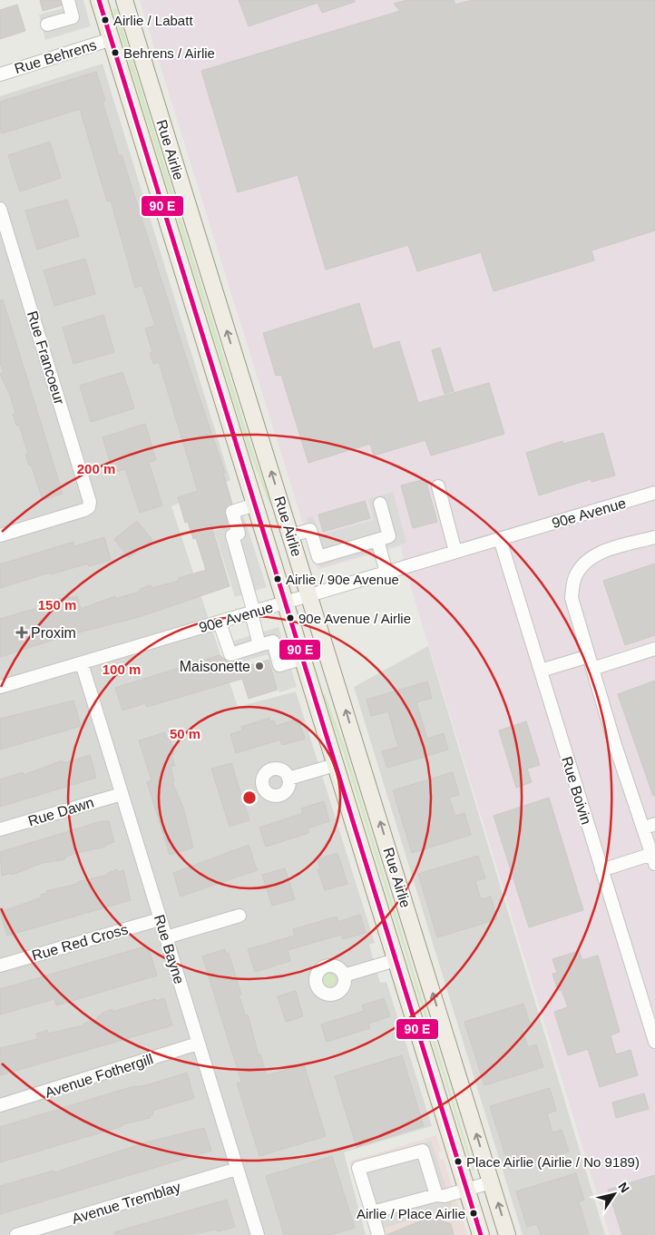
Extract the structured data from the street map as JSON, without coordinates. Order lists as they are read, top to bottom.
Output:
{
  "streets": {
    "main road": ["Rue Airlie"],
    "street": [
      "Rue Behrens",
      "Rue Francoeur",
      "90e Avenue",
      "Rue Boivin",
      "Rue Dawn",
      "Rue Red Cross",
      "Rue Bayne",
      "Avenue Fothergill",
      "Avenue Tremblay"
    ]
  },
  "crossings": [
    ["Rue Behrens", "Rue Airlie"],
    ["Rue Airlie", "90e Avenue"],
    ["90e Avenue", "Rue Boivin"],
    ["90e Avenue", "Rue Bayne"],
    ["Rue Dawn", "Rue Bayne"],
    ["Rue Red Cross", "Rue Bayne"],
    ["Rue Bayne", "Avenue Fothergill"],
    ["Rue Bayne", "Avenue Tremblay"]
  ],
  "places": {
    "other": [
      "Airlie / Labatt",
      "Behrens / Airlie",
      "Airlie / 90e Avenue",
      "90e Avenue / Airlie",
      "Maisonette",
      "Place Airlie (Airlie / No 9189)",
      "Airlie / Place Airlie"
    ],
    "health": ["Proxim"]
  },
  "north": "top right",
  "rings": [
    "200 m",
    "150 m",
    "100 m",
    "50 m"
  ]
}
